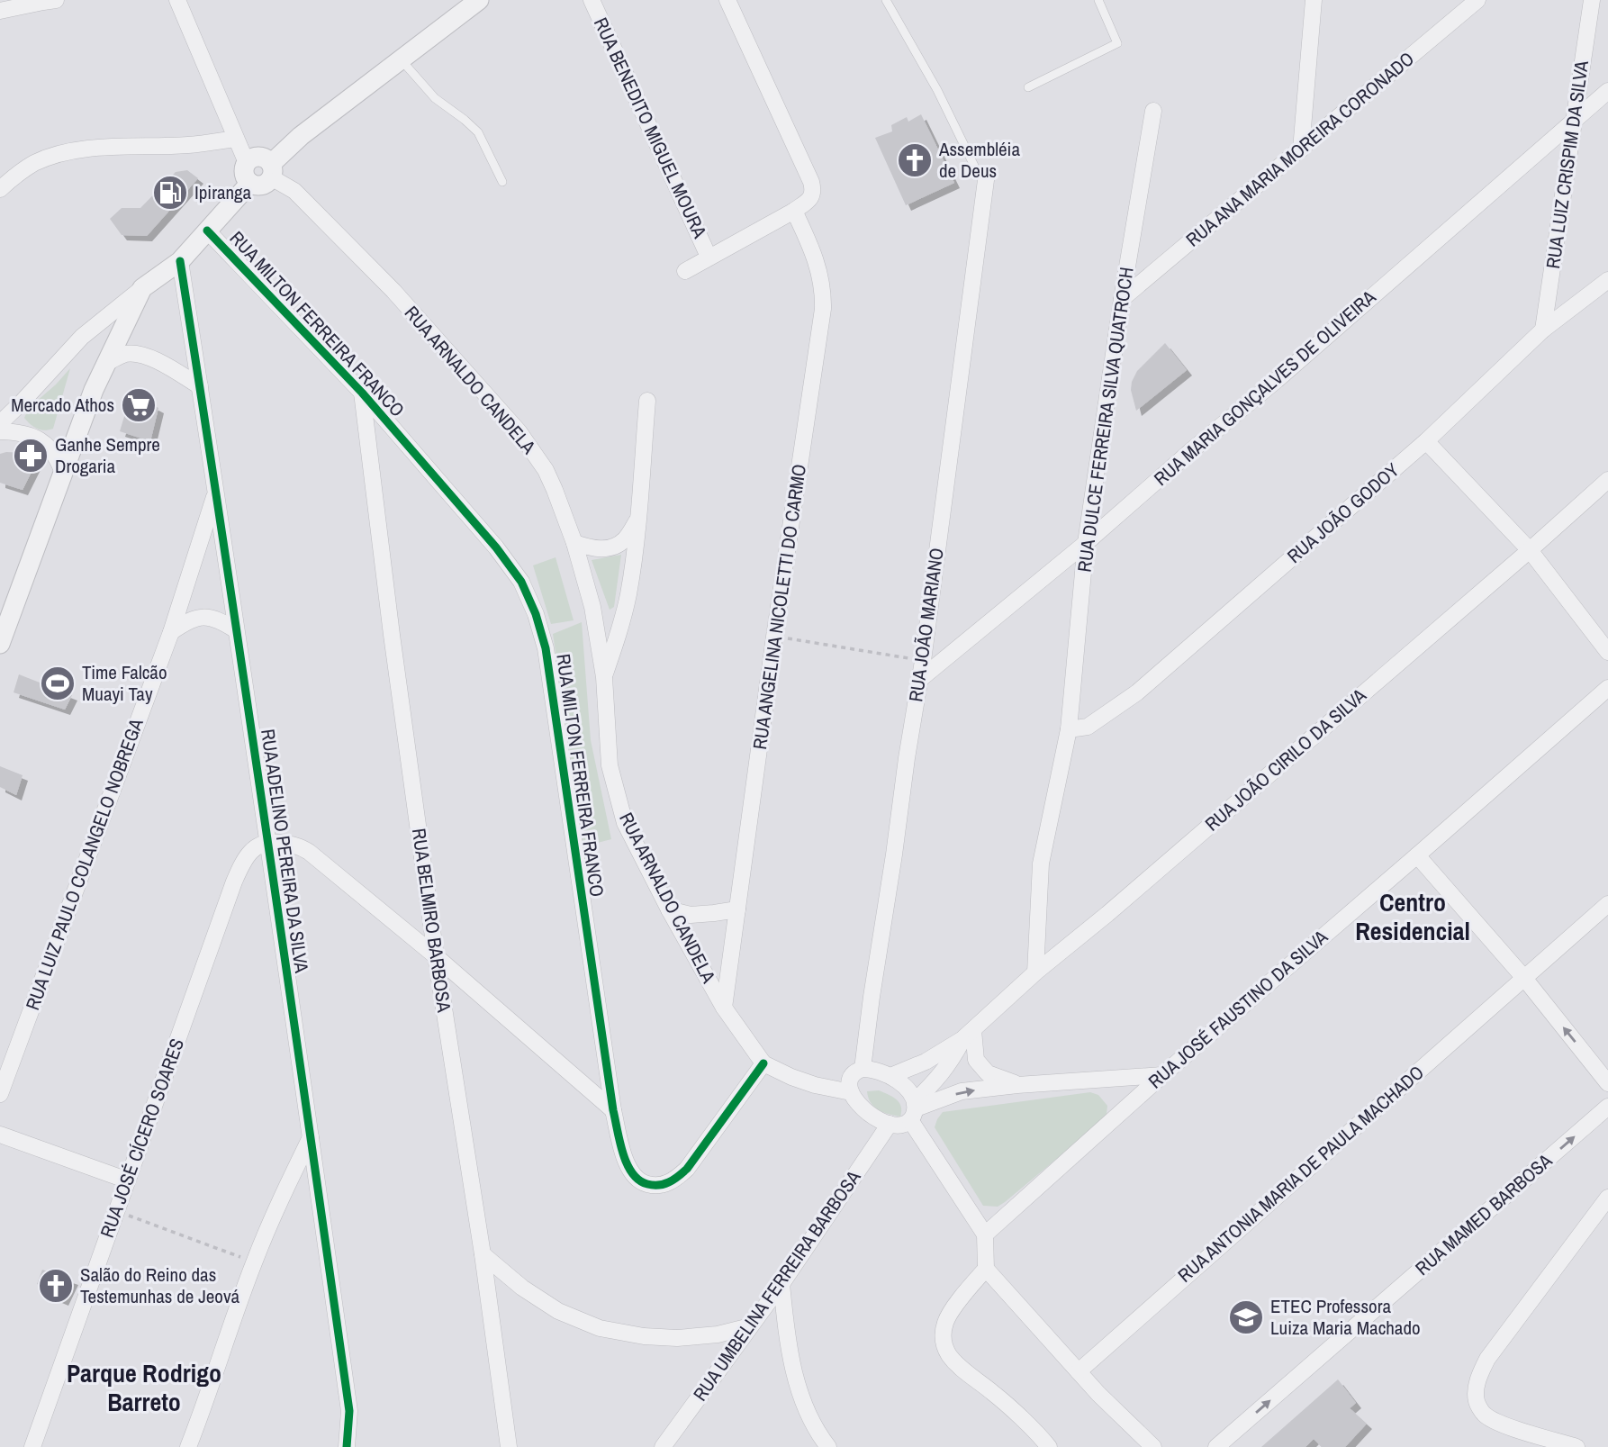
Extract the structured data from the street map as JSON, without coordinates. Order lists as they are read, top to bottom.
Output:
{
  "streets": {
    "street": [
      "RUA BENEDITO MIGUEL MOURA",
      "RUA ANA MARIA MOREIRA CORONADO",
      "RUA LUIZ CRISPIM DA SILVA",
      "RUA MILTON FERREIRA FRANCO",
      "RUA ARNALDO CANDELA",
      "RUA MARIA GONÇALVES DE OLIVEIRA",
      "RUA DULCE FERREIRA SILVA QUATROCH",
      "RUA JOÃO GODOY",
      "RUA ANGELINA NICOLETTI DO CARMO",
      "RUA JOÃO MARIANO",
      "RUA JOÃO CIRILO DA SILVA",
      "RUA ADELINO PEREIRA DA SILVA",
      "RUA LUIZ PAULO COLANGELO NOBREGA",
      "RUA BELMIRO BARBOSA",
      "RUA JOSÉ FAUSTINO DA SILVA",
      "RUA JOSÉ CÍCERO SOARES",
      "RUA ANTONIA MARIA DE PAULA MACHADO",
      "RUA MAMED BARBOSA",
      "RUA UMBELINA FERREIRA BARBOSA"
    ]
  },
  "crossings": [
    ["RUA ANA MARIA MOREIRA CORONADO", "RUA DULCE FERREIRA SILVA QUATROCH"],
    ["RUA LUIZ CRISPIM DA SILVA", "RUA MARIA GONÇALVES DE OLIVEIRA"],
    ["RUA LUIZ CRISPIM DA SILVA", "RUA JOÃO GODOY"],
    ["RUA MILTON FERREIRA FRANCO", "RUA ARNALDO CANDELA"],
    ["RUA MILTON FERREIRA FRANCO", "RUA BELMIRO BARBOSA"],
    ["RUA ARNALDO CANDELA", "RUA ANGELINA NICOLETTI DO CARMO"],
    ["RUA ARNALDO CANDELA", "RUA JOÃO MARIANO"],
    ["RUA ARNALDO CANDELA", "RUA JOÃO CIRILO DA SILVA"],
    ["RUA ARNALDO CANDELA", "RUA UMBELINA FERREIRA BARBOSA"],
    ["RUA MARIA GONÇALVES DE OLIVEIRA", "RUA DULCE FERREIRA SILVA QUATROCH"],
    ["RUA MARIA GONÇALVES DE OLIVEIRA", "RUA JOÃO MARIANO"],
    ["RUA DULCE FERREIRA SILVA QUATROCH", "RUA JOÃO GODOY"],
    ["RUA DULCE FERREIRA SILVA QUATROCH", "RUA JOÃO CIRILO DA SILVA"],
    ["RUA JOÃO MARIANO", "RUA JOÃO CIRILO DA SILVA"],
    ["RUA JOÃO MARIANO", "RUA UMBELINA FERREIRA BARBOSA"],
    ["RUA JOÃO CIRILO DA SILVA", "RUA UMBELINA FERREIRA BARBOSA"],
    ["RUA ADELINO PEREIRA DA SILVA", "RUA LUIZ PAULO COLANGELO NOBREGA"],
    ["RUA ADELINO PEREIRA DA SILVA", "RUA JOSÉ CÍCERO SOARES"]
  ],
  "one_way": ["RUA MAMED BARBOSA"],
  "districts": ["Centro Residencial", "Parque Rodrigo Barreto"],
  "places": {
    "church": ["Assembléia de Deus", "Salão do Reino das Testemunhas de Jeová"],
    "fuel station": ["Ipiranga"],
    "supermarket": ["Mercado Athos"],
    "pharmacy": ["Ganhe Sempre Drogaria"],
    "sports": ["Time Falcão Muayi Tay"],
    "school or university": ["ETEC Professora Luiza Maria Machado"]
  }
}
